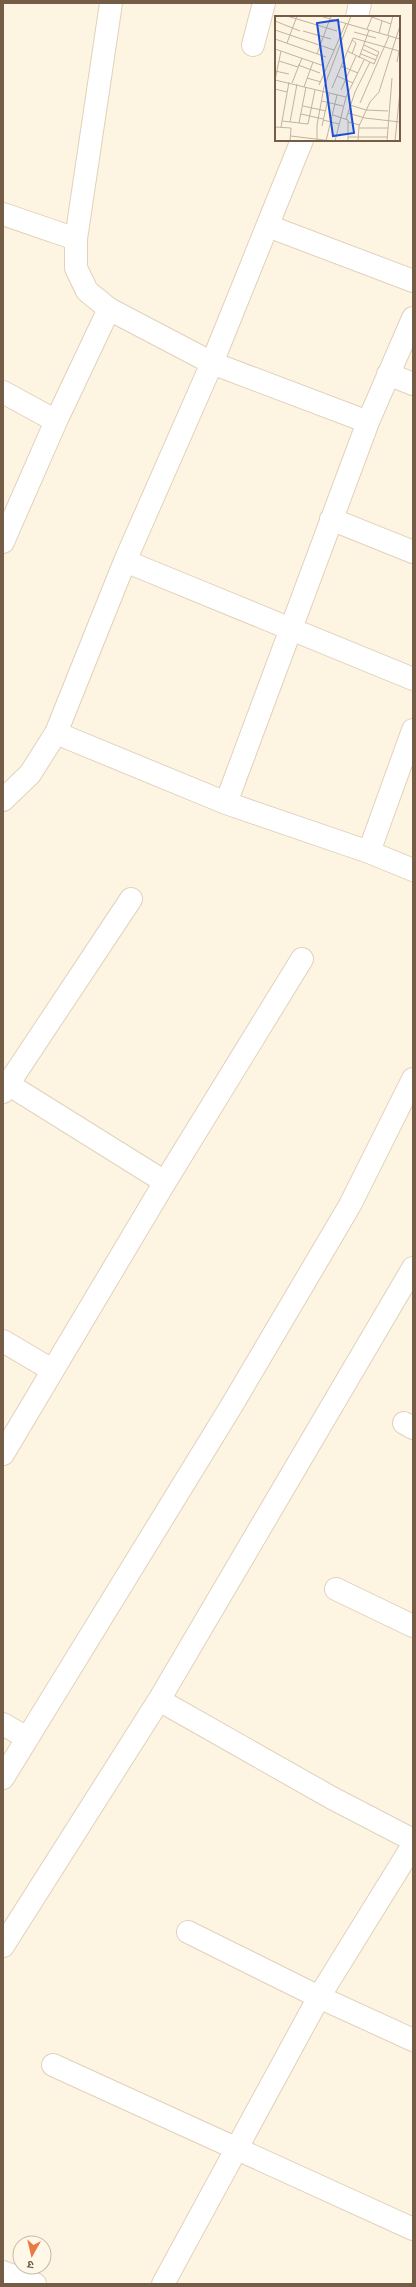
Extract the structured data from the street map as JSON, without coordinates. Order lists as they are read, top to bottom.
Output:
{
  "north": "bottom"
}
